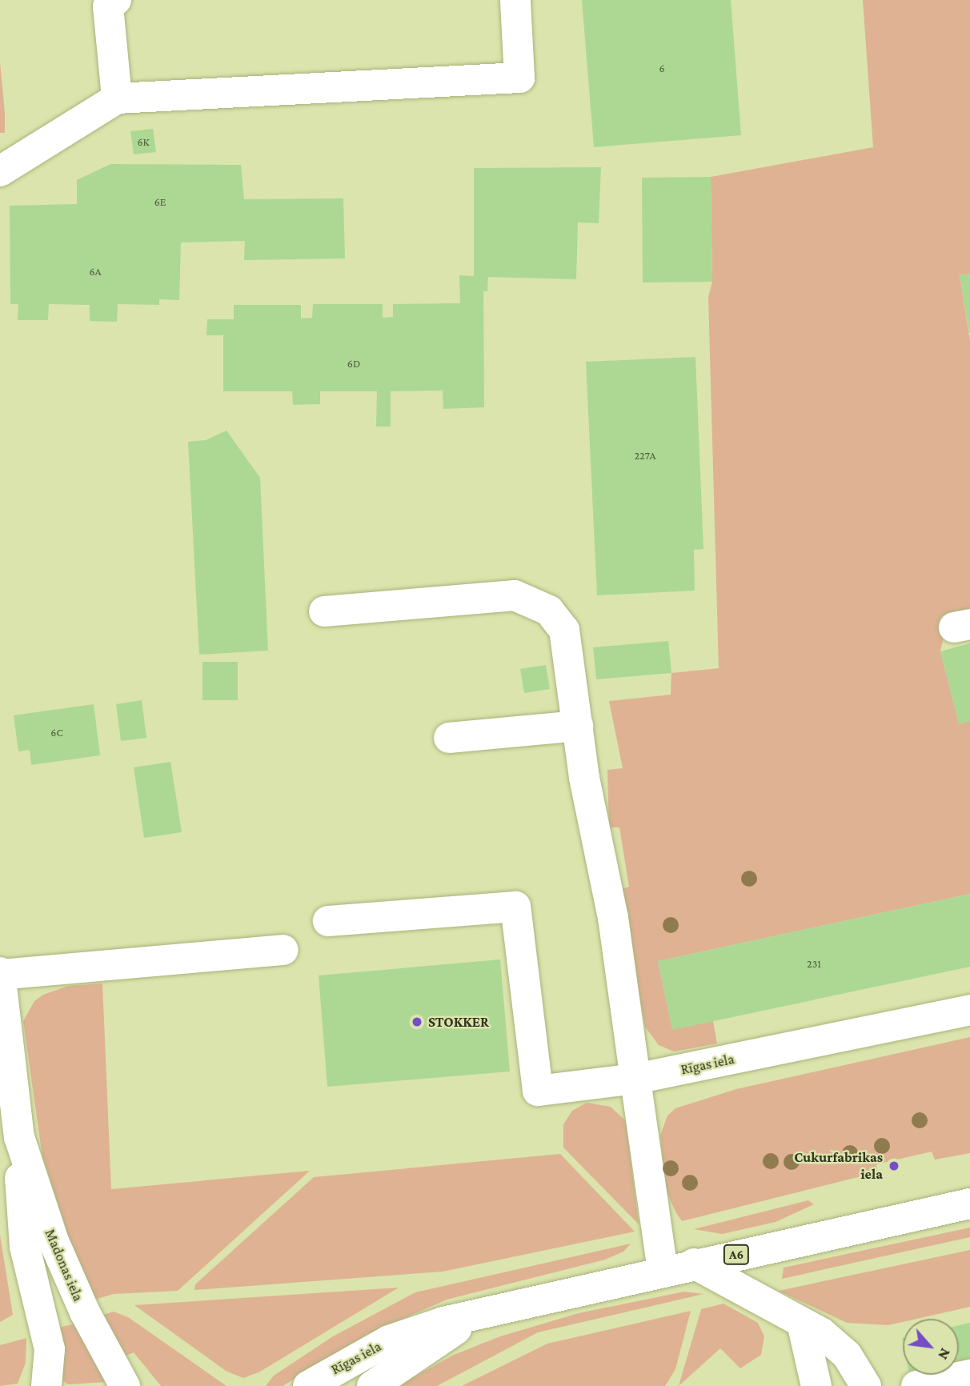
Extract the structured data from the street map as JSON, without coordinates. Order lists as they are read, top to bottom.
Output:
{
  "streets": {
    "main road": ["Rīgas iela", "A6", "Madonas iela"]
  },
  "places": ["STOKKER", "Cukurfabrikas iela"],
  "house_numbers": [
    "6",
    "6K",
    "6E",
    "6A",
    "6D",
    "227A",
    "6C",
    "231"
  ],
  "north": "bottom right"
}
